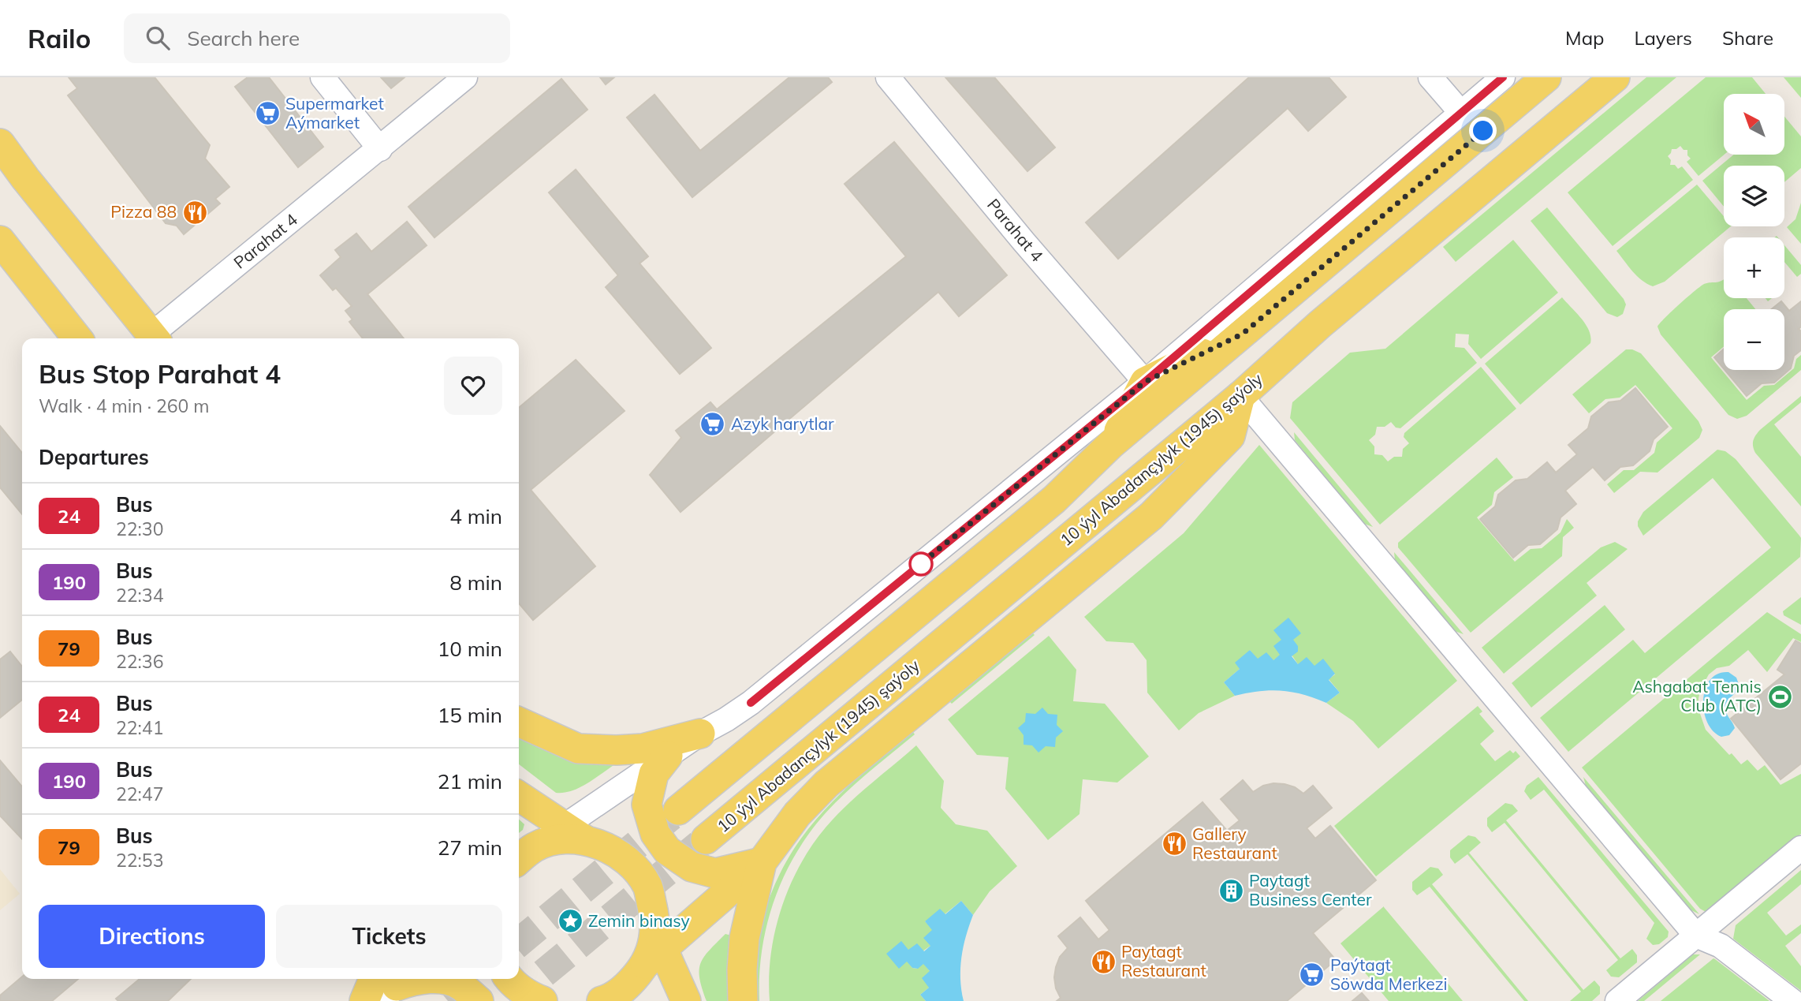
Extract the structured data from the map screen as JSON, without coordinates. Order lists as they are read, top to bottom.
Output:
{
  "streets": {
    "main road": ["10 ýyl Abadançylyk (1945) şaýoly"],
    "street": ["Parahat 4"]
  },
  "places": {
    "supermarket": ["Supermarket Aýmarket", "Azyk harytlar", "Paýtagt Söwda Merkezi"],
    "restaurant": ["Pizza 88", "Gallery Restaurant", "Paytagt Restaurant"],
    "sports": ["Ashgabat Tennis Club (ATC)"],
    "building": ["Paytagt Business Center"],
    "place": ["Zemin binasy"]
  },
  "lines": ["bus line 24"],
  "north": "top left",
  "page": {
    "header": "Railo",
    "search": "Search here",
    "nav": ["Map", "Layers", "Share"],
    "map_buttons": ["+", "−"],
    "heading": [
      ["Bus Stop Parahat 4", "Walk · 4 min · 260 m"],
      "Departures"
    ],
    "list": [
      {
        "mark": "24",
        "name": "Bus",
        "note": "22:30",
        "value": "4 min"
      },
      {
        "mark": "190",
        "name": "Bus",
        "note": "22:34",
        "value": "8 min"
      },
      {
        "mark": "79",
        "name": "Bus",
        "note": "22:36",
        "value": "10 min"
      },
      {
        "mark": "24",
        "name": "Bus",
        "note": "22:41",
        "value": "15 min"
      },
      {
        "mark": "190",
        "name": "Bus",
        "note": "22:47",
        "value": "21 min"
      },
      {
        "mark": "79",
        "name": "Bus",
        "note": "22:53",
        "value": "27 min"
      }
    ],
    "buttons": ["Directions", "Tickets"]
  }
}
